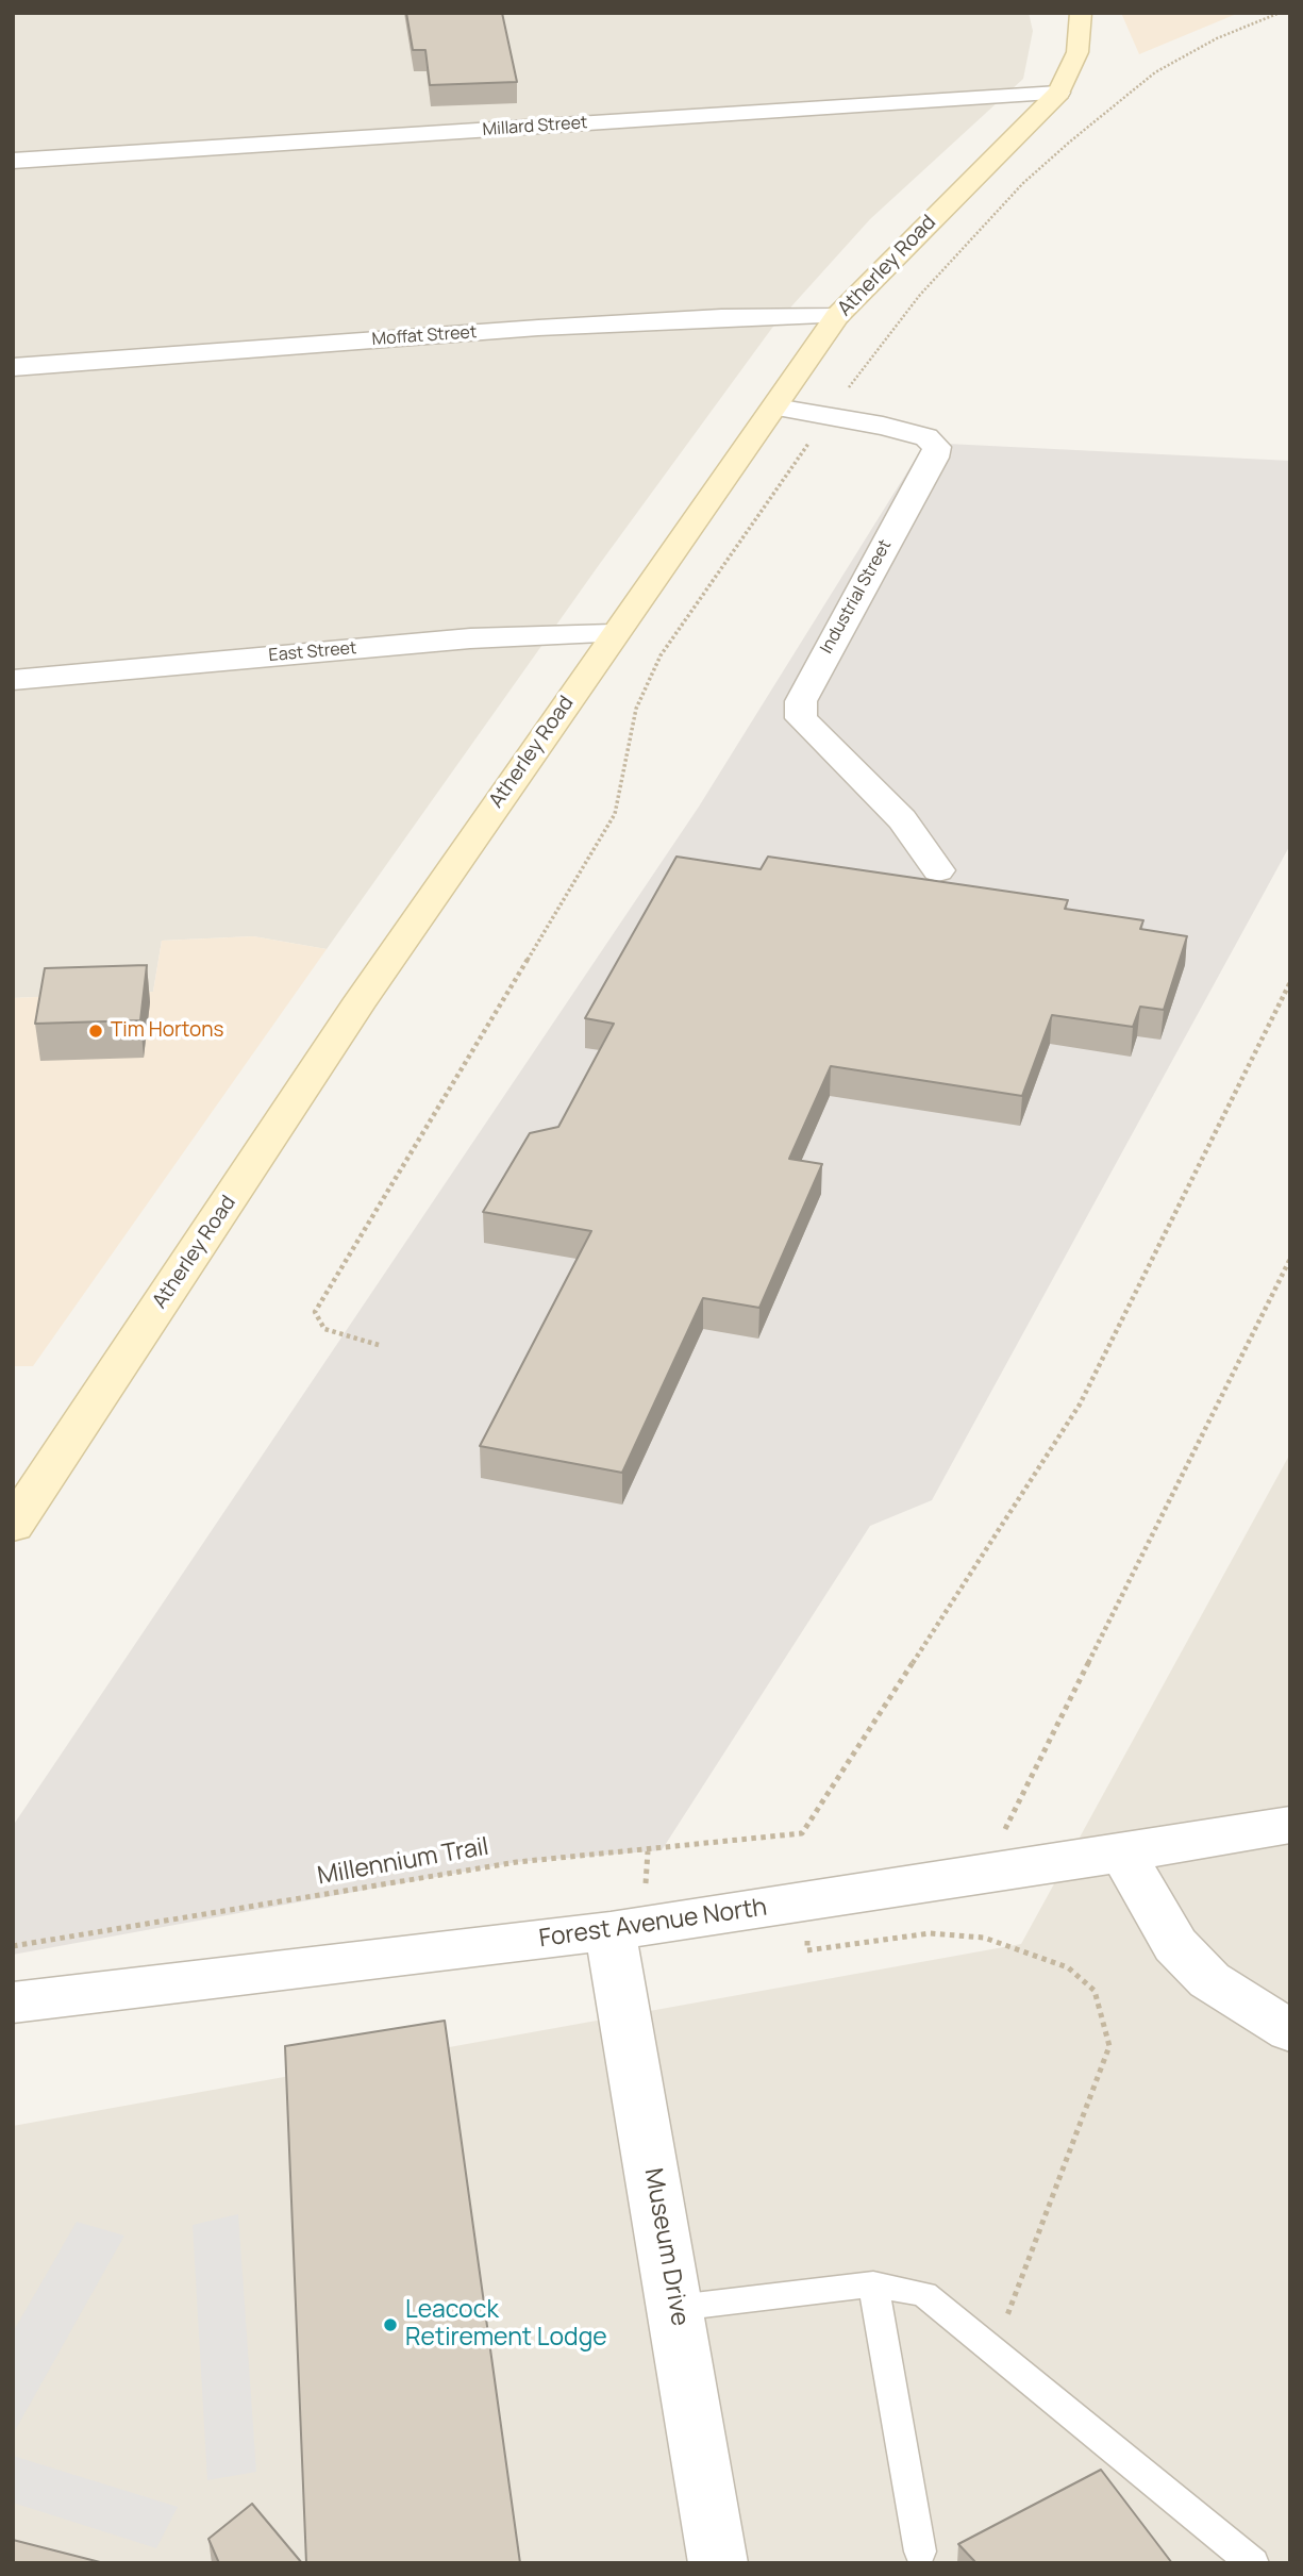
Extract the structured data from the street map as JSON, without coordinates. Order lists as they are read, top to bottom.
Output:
{
  "streets": {
    "main road": ["Atherley Road"],
    "street": [
      "Millard Street",
      "Moffat Street",
      "Industrial Street",
      "East Street",
      "Forest Avenue North",
      "Museum Drive"
    ],
    "path": ["Millennium Trail"]
  },
  "crossings": [
    ["Millard Street", "Atherley Road"],
    ["Atherley Road", "Moffat Street"],
    ["Atherley Road", "Industrial Street"],
    ["Atherley Road", "East Street"],
    ["Forest Avenue North", "Museum Drive"]
  ],
  "places": ["Tim Hortons", "Leacock Retirement Lodge"]
}
